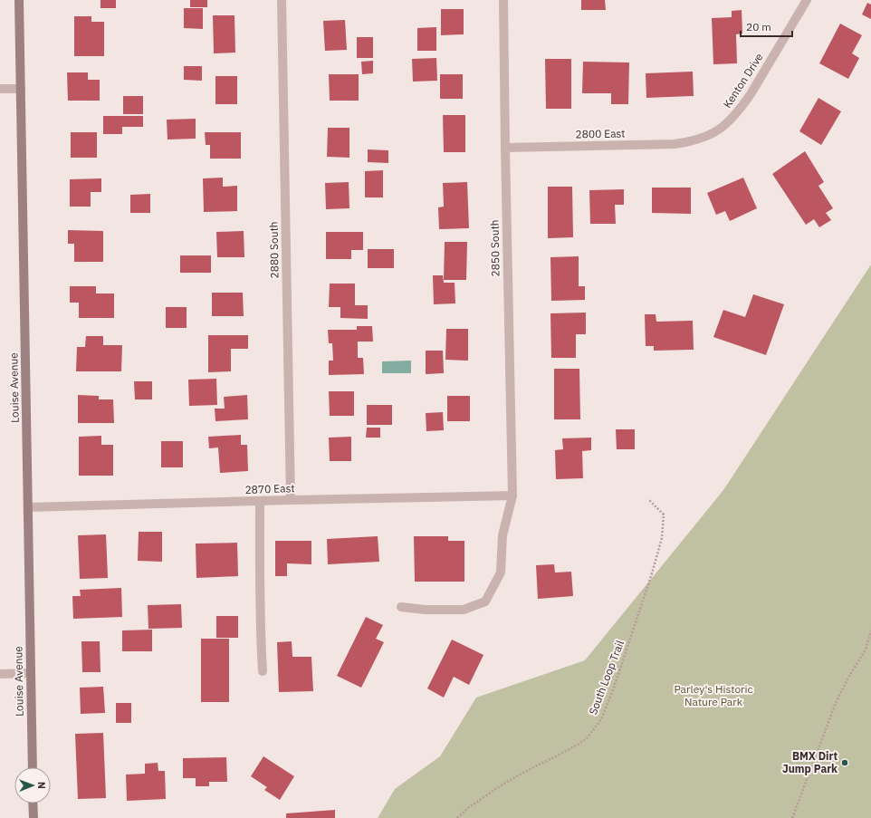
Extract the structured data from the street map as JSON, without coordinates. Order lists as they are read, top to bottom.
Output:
{
  "streets": {
    "street": [
      "Kenton Drive",
      "2800 East",
      "2850 South",
      "2880 South",
      "Louise Avenue",
      "2870 East"
    ],
    "path": ["South Loop Trail"]
  },
  "crossings": [
    ["Kenton Drive", "2800 East"],
    ["2800 East", "2850 South"],
    ["2850 South", "2870 East"],
    ["2880 South", "2870 East"],
    ["Louise Avenue", "2870 East"]
  ],
  "parks": ["Parley's Historic Nature Park"],
  "places": ["BMX Dirt Jump Park"],
  "scale_bar": "20 m",
  "north": "right"
}
